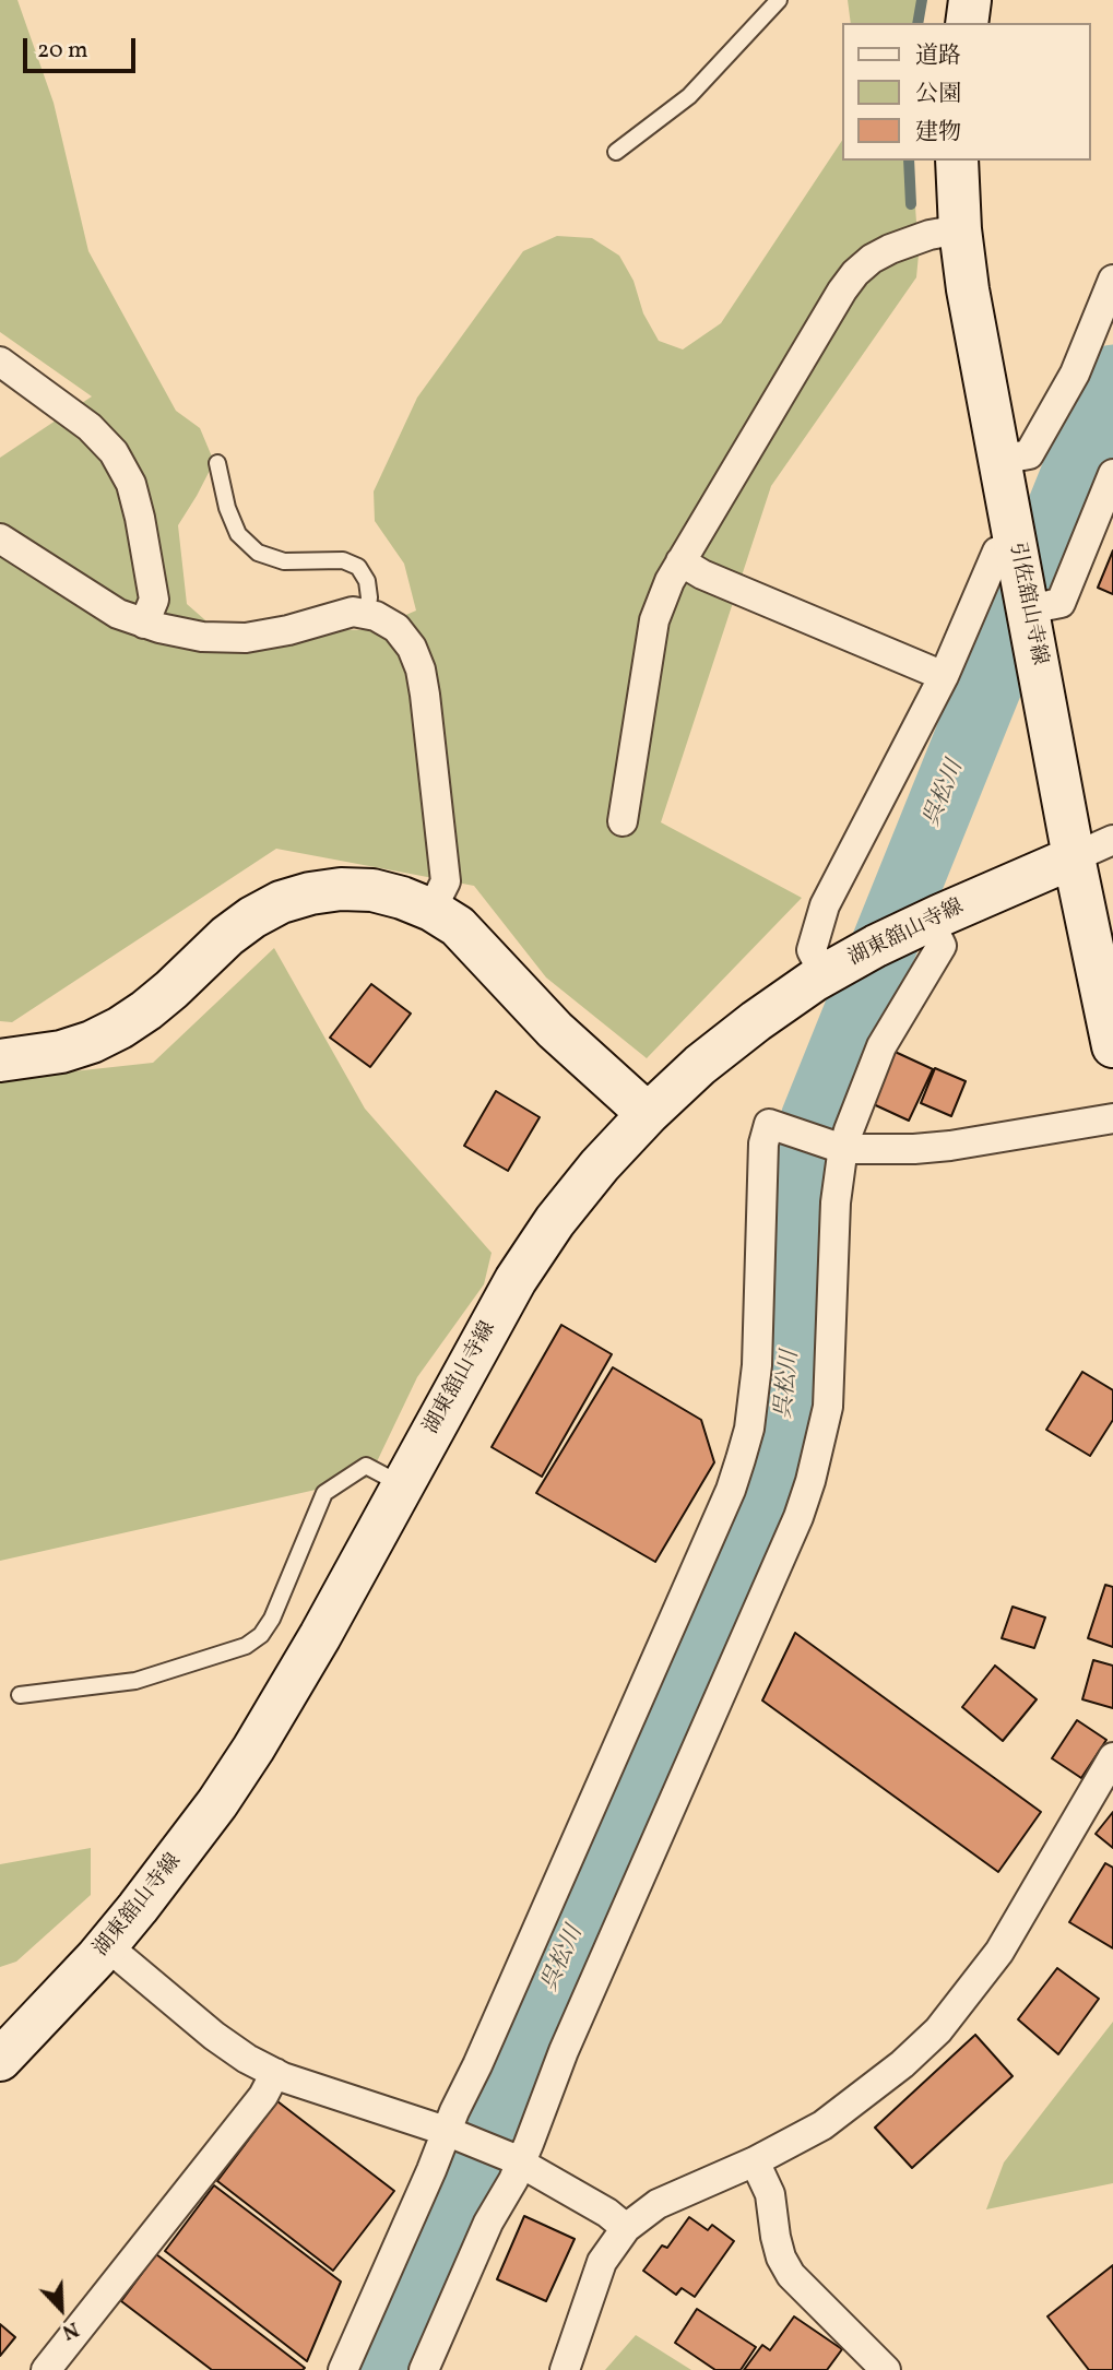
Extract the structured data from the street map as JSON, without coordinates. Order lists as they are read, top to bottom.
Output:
{
  "streets": {
    "main road": ["引佐舘山寺線", "湖東舘山寺線"]
  },
  "crossings": [
    ["引佐舘山寺線", "湖東舘山寺線"]
  ],
  "water": ["呉松川"],
  "legend": ["道路", "公園", "建物"],
  "scale_bar": "20 m",
  "north": "bottom right"
}
